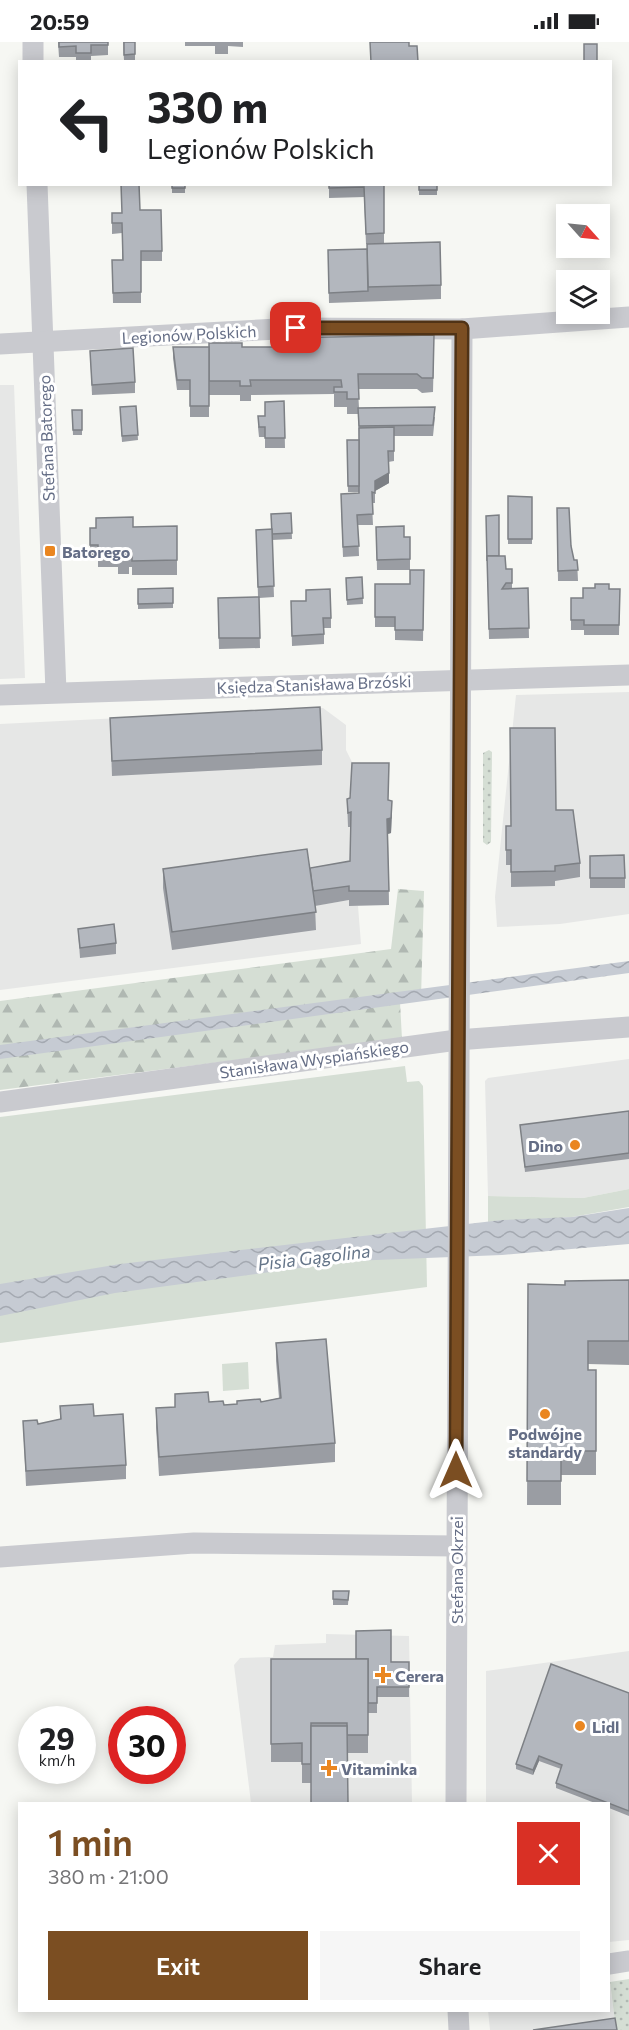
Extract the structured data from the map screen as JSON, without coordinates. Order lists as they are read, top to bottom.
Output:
{
  "streets": {
    "street": [
      "Legionów Polskich",
      "Stefana Batorego",
      "Księdza Stanisława Brzóski",
      "Stanisława Wyspiańskiego",
      "Stefana Okrzei"
    ]
  },
  "crossings": [
    ["Legionów Polskich", "Stefana Batorego"],
    ["Legionów Polskich", "Stefana Okrzei"],
    ["Stefana Batorego", "Księdza Stanisława Brzóski"],
    ["Księdza Stanisława Brzóski", "Stefana Okrzei"],
    ["Stanisława Wyspiańskiego", "Stefana Okrzei"]
  ],
  "water": ["Pisia Gągolina"],
  "places": {
    "transit": ["Batorego"],
    "other": ["Dino", "Podwójne standardy", "Lidl"],
    "health": ["Cerera", "Vitaminka"]
  },
  "north": "bottom right",
  "page": {
    "status": "20:59",
    "turn": ["330 m", "Legionów Polskich"],
    "speed": "29 km/h",
    "limit": "30",
    "heading": ["1 min", "380 m · 21:00"],
    "buttons": ["Exit", "Share"]
  }
}
